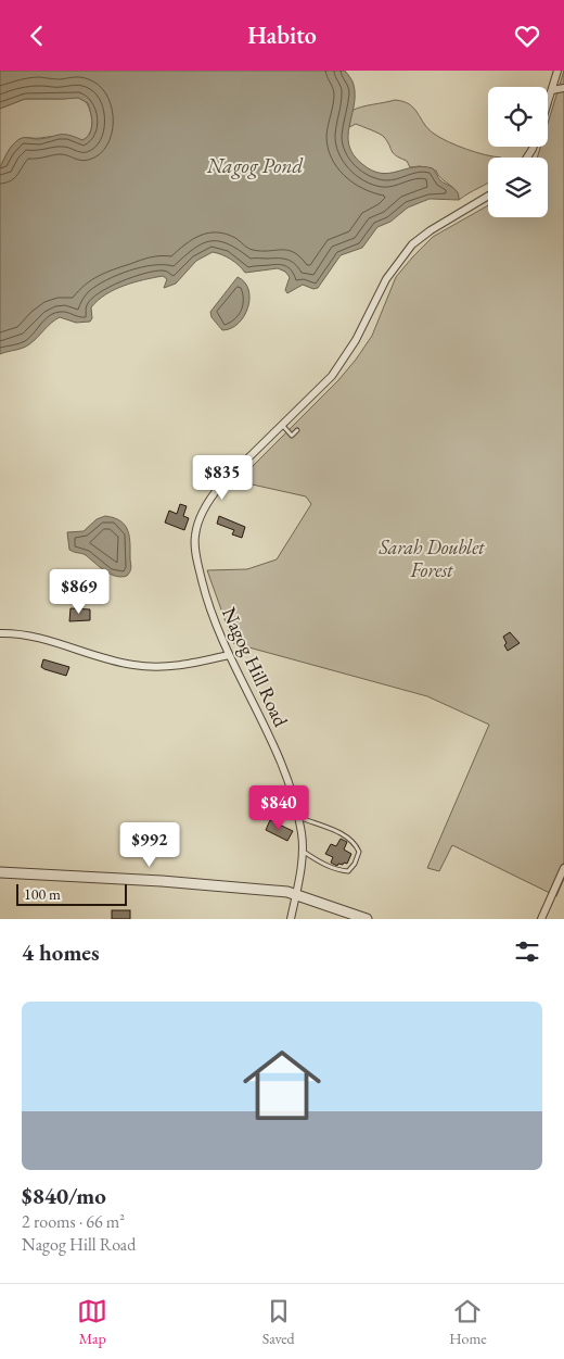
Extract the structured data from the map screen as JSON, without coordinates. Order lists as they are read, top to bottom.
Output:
{
  "streets": {
    "street": ["Nagog Hill Road"]
  },
  "water": ["Nagog Pond"],
  "parks": ["Sarah Doublet Forest"],
  "scale_bar": "100 m",
  "page": {
    "header": "Habito",
    "price": [
      "$835",
      "$869",
      "$840",
      "$992"
    ],
    "scale": "100 m",
    "heading": "4 homes",
    "list": [
      {
        "name": "$840/mo",
        "note": "2 rooms · 66 m² · Nagog Hill Road"
      }
    ],
    "tabs": ["Map", "Saved", "Home"]
  }
}
